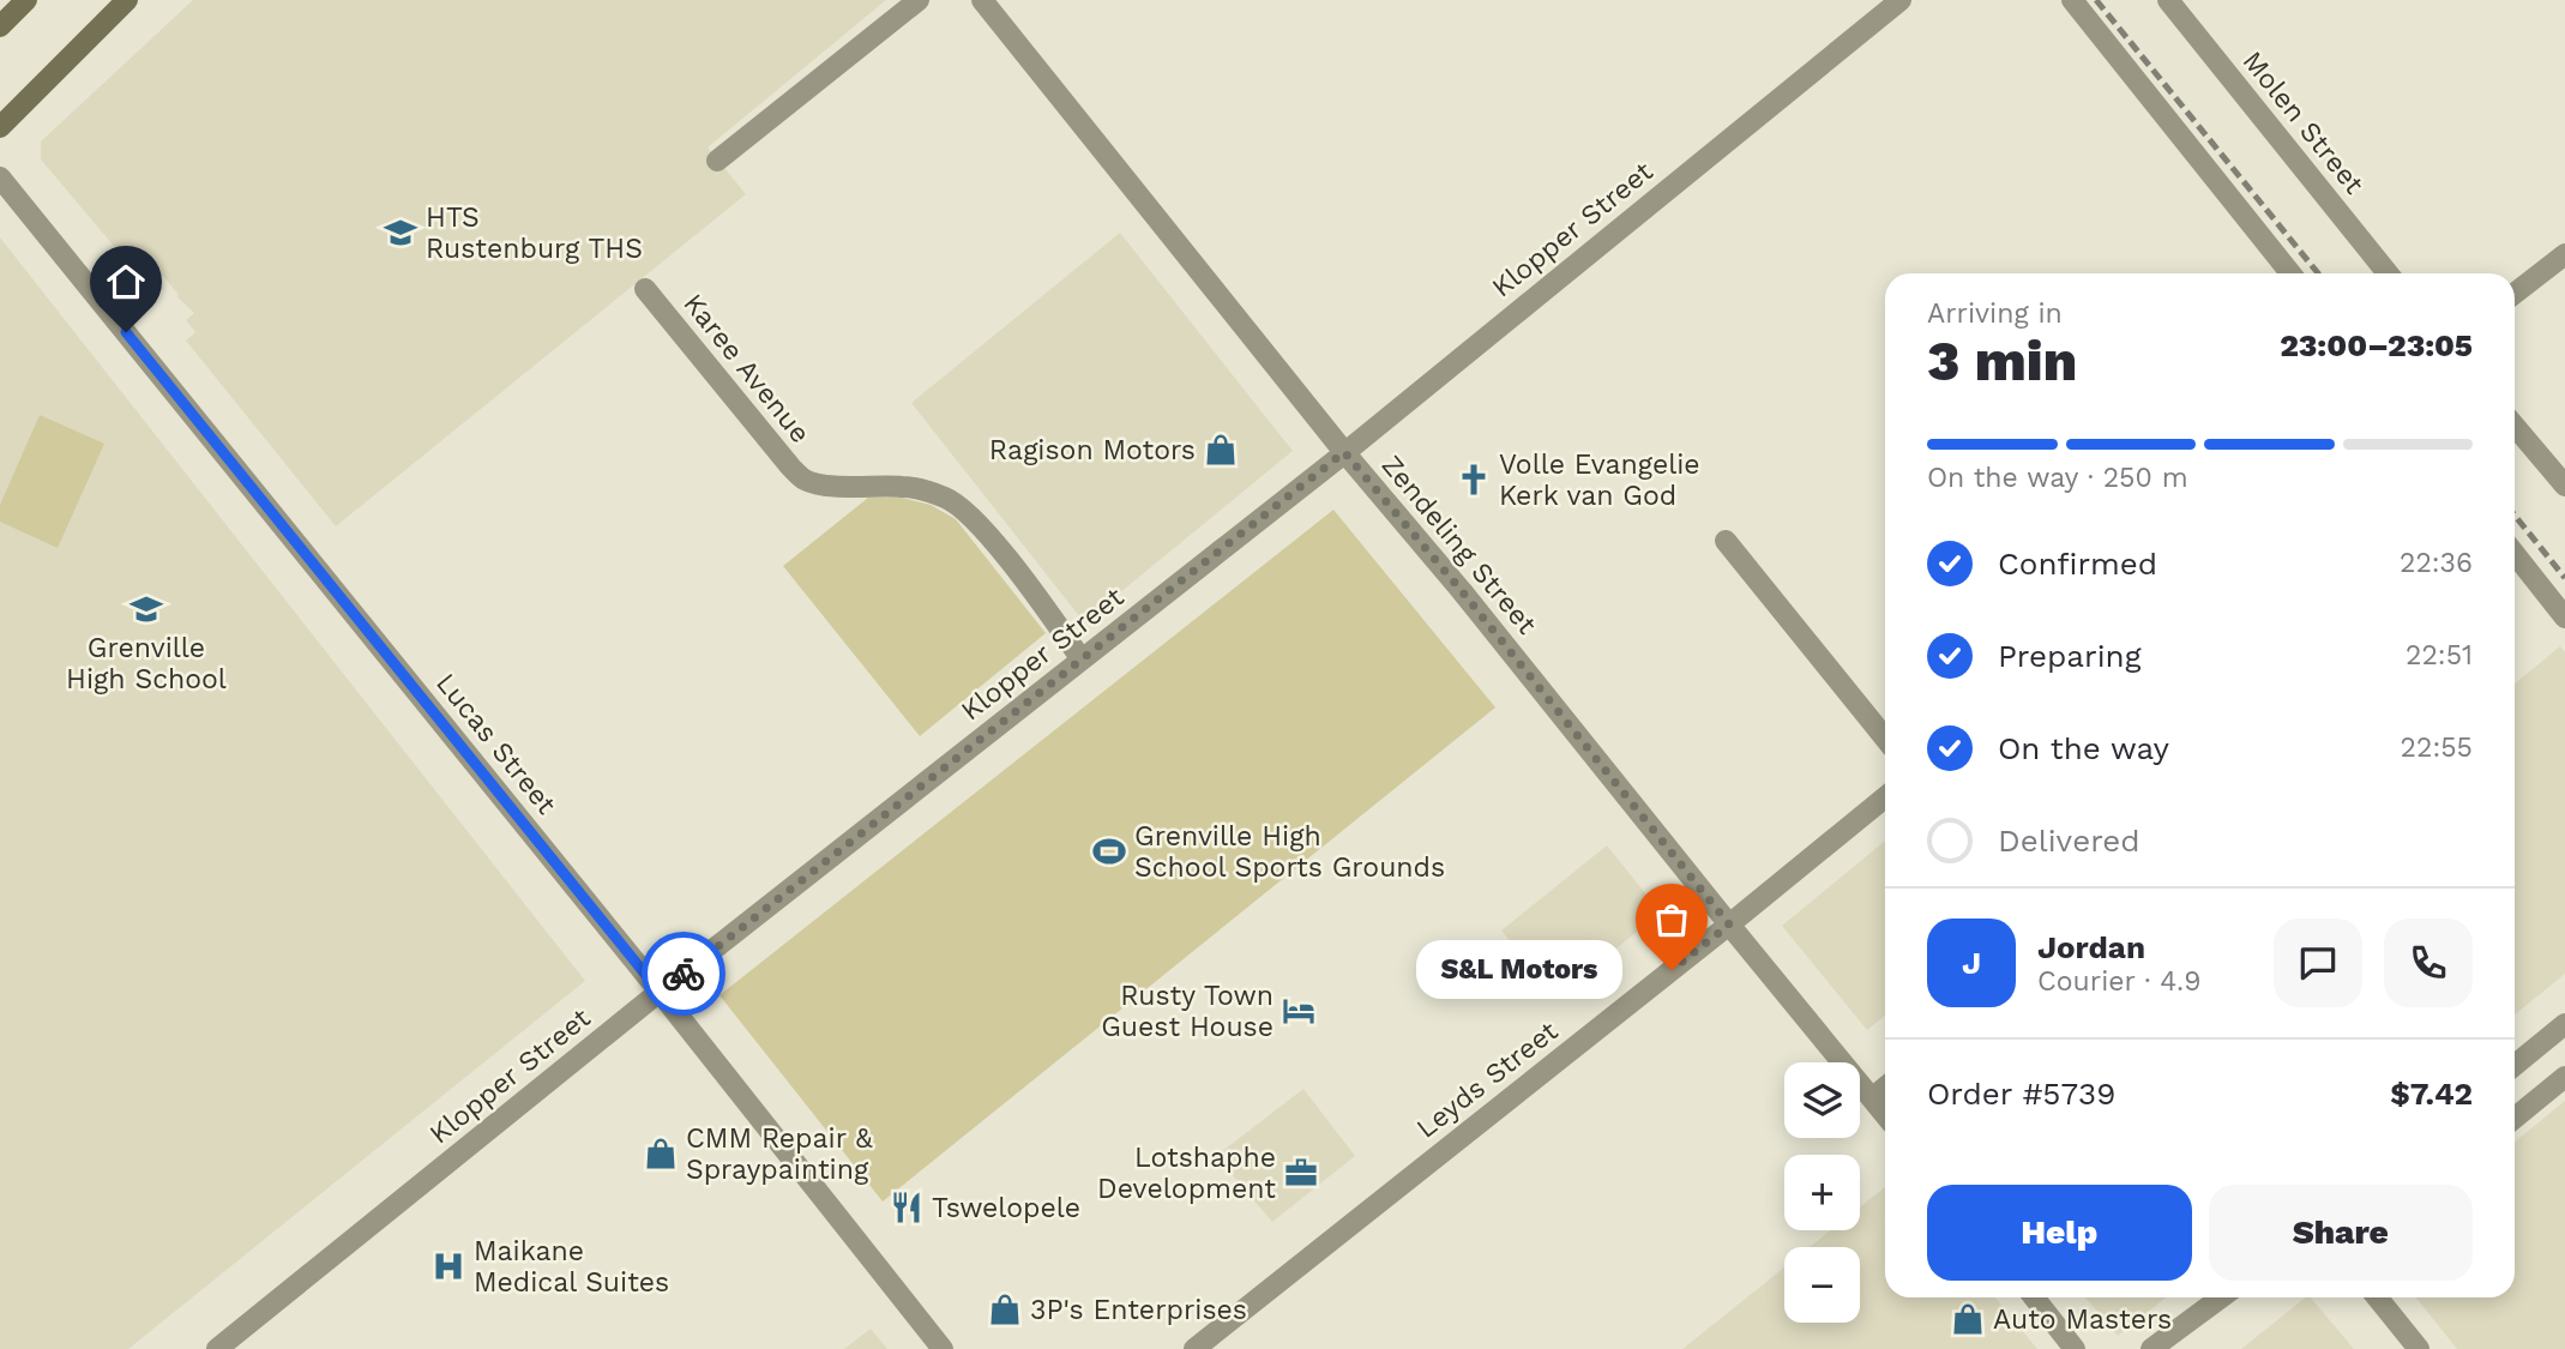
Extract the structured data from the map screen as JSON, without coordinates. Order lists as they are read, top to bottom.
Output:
{
  "streets": {
    "street": [
      "Molen Street",
      "Klopper Street",
      "Karee Avenue",
      "Zendeling Street",
      "Lucas Street",
      "Leyds Street"
    ]
  },
  "crossings": [
    ["Klopper Street", "Karee Avenue"],
    ["Klopper Street", "Zendeling Street"],
    ["Klopper Street", "Lucas Street"],
    ["Zendeling Street", "Leyds Street"]
  ],
  "places": {
    "school or university": ["HTS Rustenburg THS", "Grenville High School"],
    "shop": [
      "Ragison Motors",
      "CMM Repair & Spraypainting",
      "3P's Enterprises",
      "Auto Masters"
    ],
    "church": ["Volle Evangelie Kerk van God"],
    "sports": ["Grenville High School Sports Grounds"],
    "other": ["S&L Motors"],
    "hotel": ["Rusty Town Guest House"],
    "office": ["Lotshaphe Development"],
    "restaurant": ["Tswelopele"],
    "hospital": ["Maikane Medical Suites"]
  },
  "page": {
    "heading": ["3 min", "Arriving in", "23:00–23:05"],
    "panel": [
      "Jordan",
      "Courier · 4.9",
      "Order #5739",
      "$7.42"
    ],
    "bar": "On the way · 250 m",
    "list": [
      ["Confirmed", "22:36"],
      ["Preparing", "22:51"],
      ["On the way", "22:55"],
      "Delivered"
    ],
    "round": "J",
    "bubble": "S&L Motors",
    "map_buttons": ["+", "−"],
    "buttons": ["Help", "Share"]
  }
}
